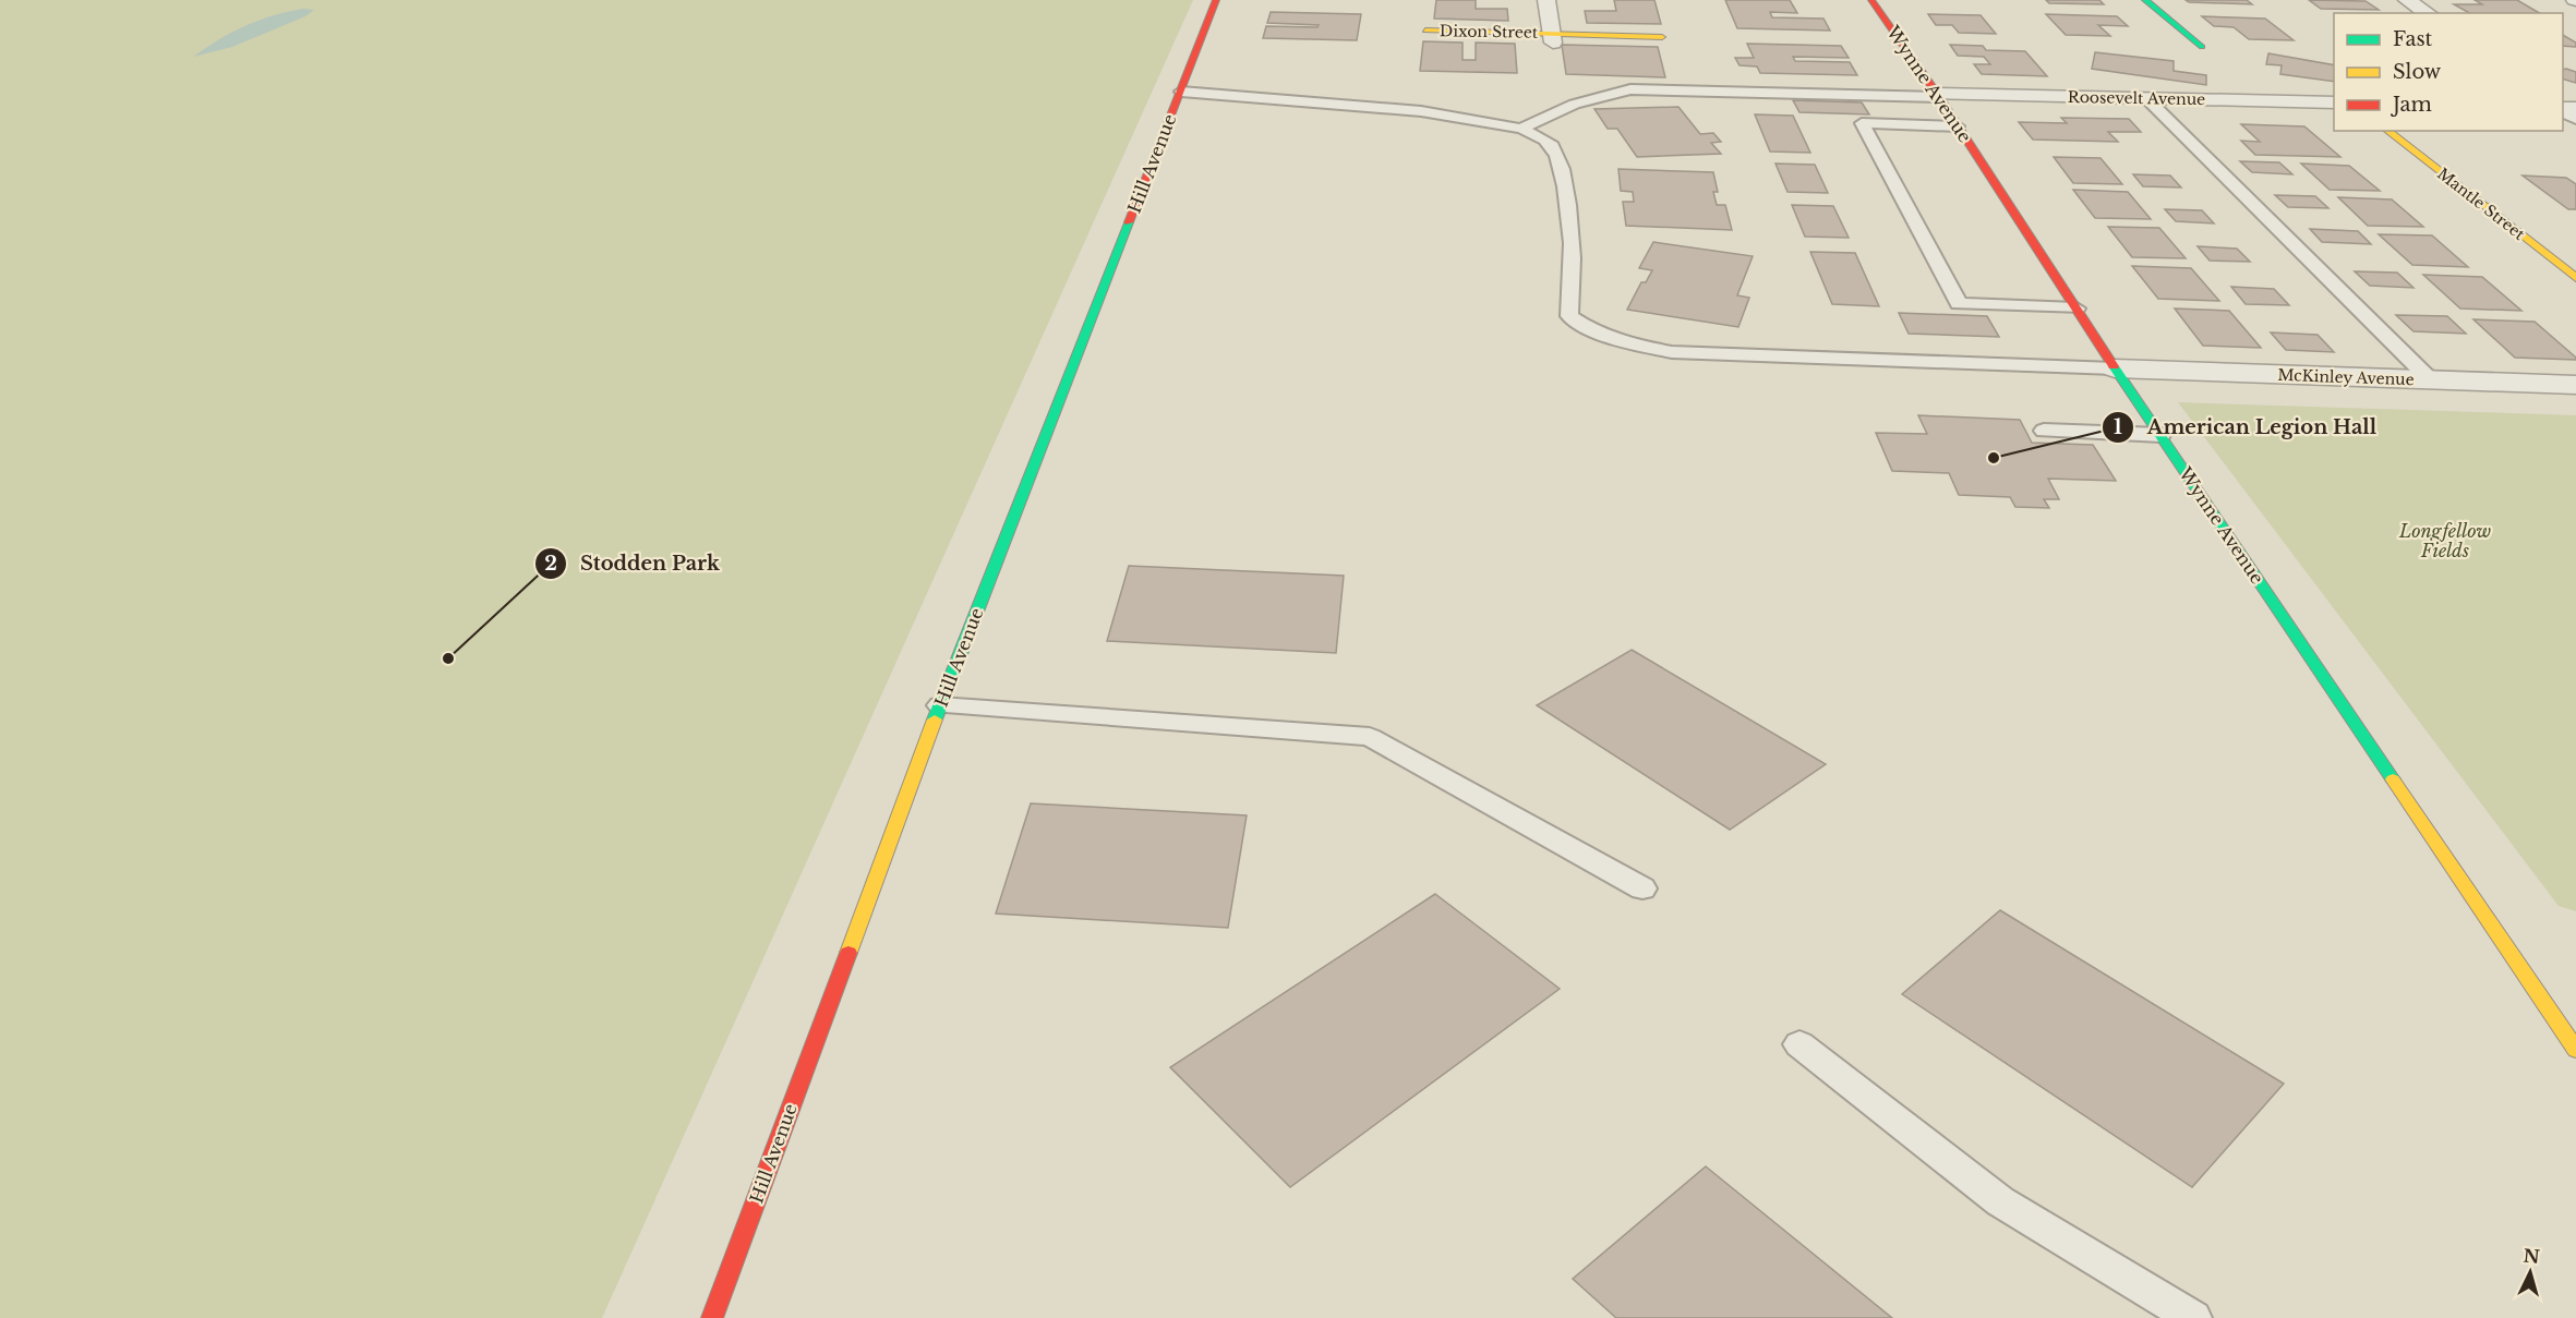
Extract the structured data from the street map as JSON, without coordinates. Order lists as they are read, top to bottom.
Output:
{
  "streets": {
    "street": [
      "Dixon Street",
      "Wynne Avenue",
      "Roosevelt Avenue",
      "Hill Avenue",
      "Mantle Street",
      "McKinley Avenue"
    ]
  },
  "crossings": [
    ["Wynne Avenue", "Roosevelt Avenue"],
    ["Wynne Avenue", "McKinley Avenue"]
  ],
  "parks": ["Longfellow Fields"],
  "places": ["American Legion Hall", "Stodden Park"],
  "legend": ["Fast", "Slow", "Jam"],
  "north": "top"
}
